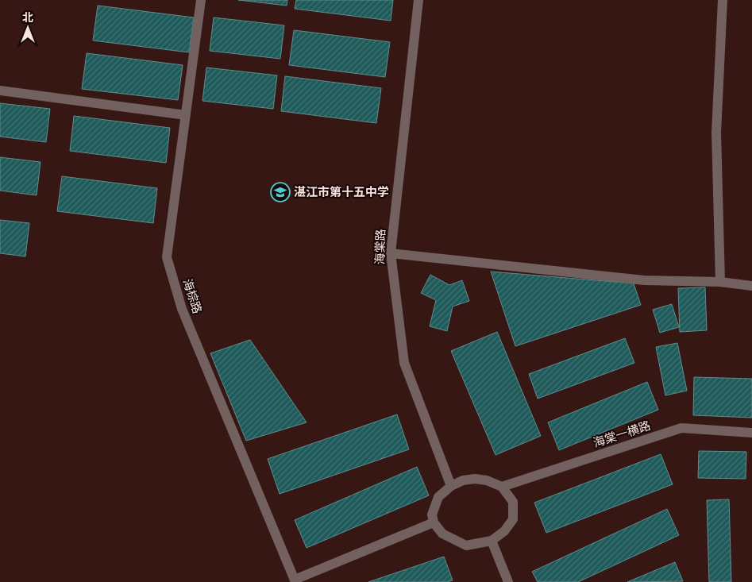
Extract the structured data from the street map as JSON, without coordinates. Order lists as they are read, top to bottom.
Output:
{
  "streets": {
    "street": ["海棠路", "海棕路", "海棠一横路"]
  },
  "crossings": [
    ["海棠路", "海棠一横路"]
  ],
  "places": {
    "school or university": ["湛江市第十五中学"]
  },
  "north": "top"
}
